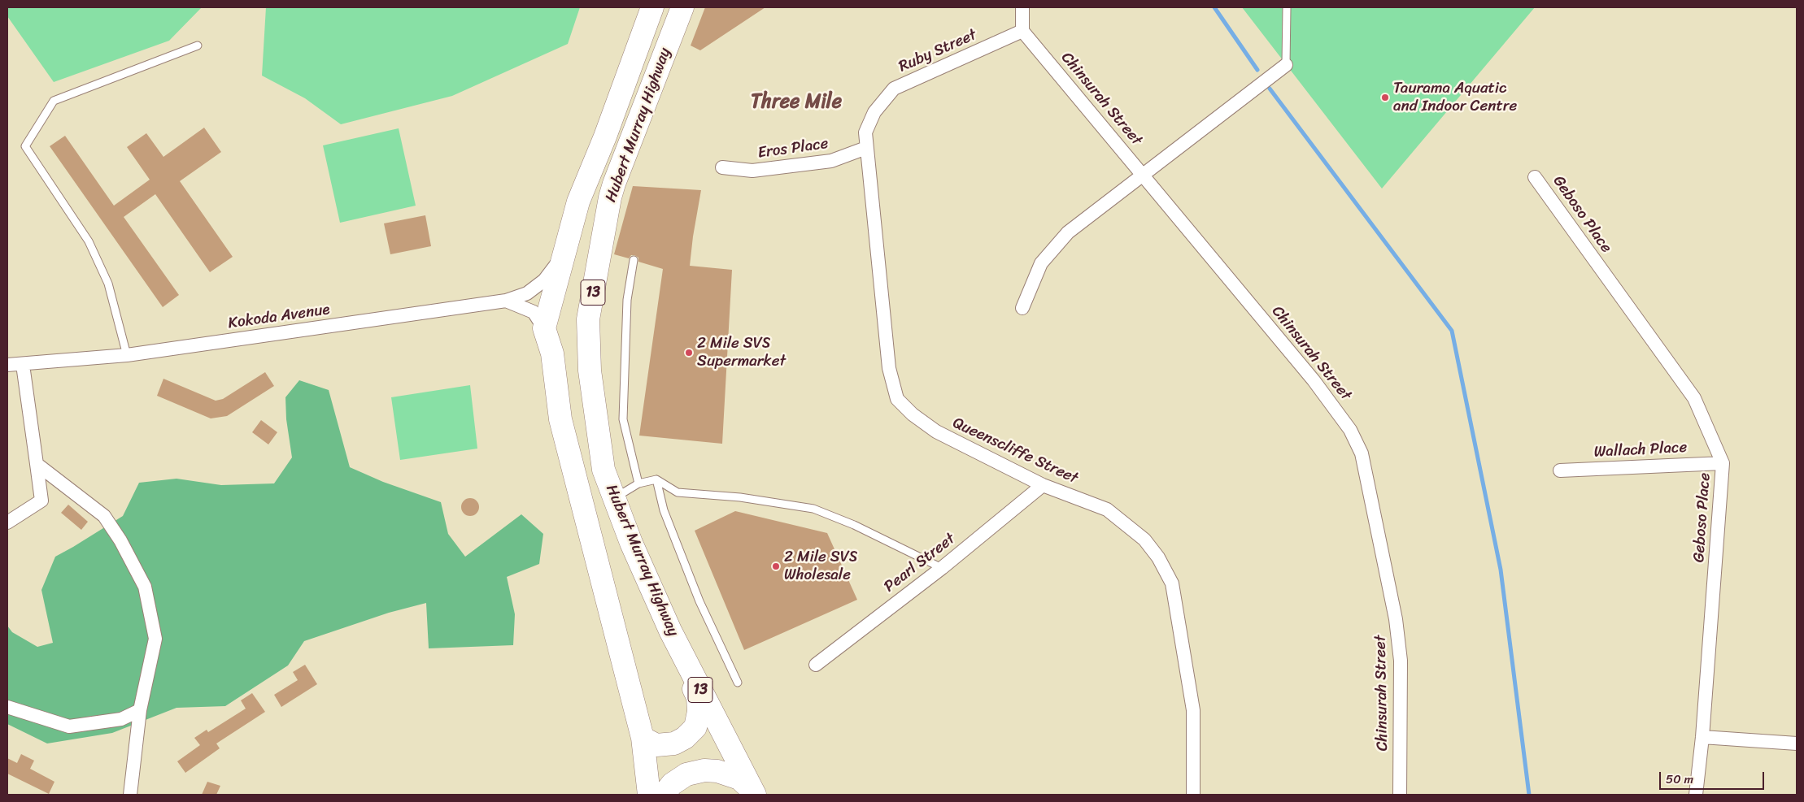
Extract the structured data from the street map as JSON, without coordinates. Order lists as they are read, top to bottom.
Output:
{
  "streets": {
    "highway": ["Hubert Murray Highway", "13"],
    "street": [
      "Ruby Street",
      "Chinsurah Street",
      "Eros Place",
      "Geboso Place",
      "Kokoda Avenue",
      "Wallach Place",
      "Queenscliffe Street",
      "Pearl Street"
    ]
  },
  "crossings": [
    ["Ruby Street", "Chinsurah Street"],
    ["Ruby Street", "Queenscliffe Street"],
    ["Hubert Murray Highway", "Kokoda Avenue"],
    ["Eros Place", "Queenscliffe Street"],
    ["Geboso Place", "Wallach Place"],
    ["Queenscliffe Street", "Pearl Street"]
  ],
  "districts": ["Three Mile"],
  "places": ["Taurama Aquatic and Indoor Centre", "2 Mile SVS Supermarket", "2 Mile SVS Wholesale"],
  "scale_bar": "50 m"
}
